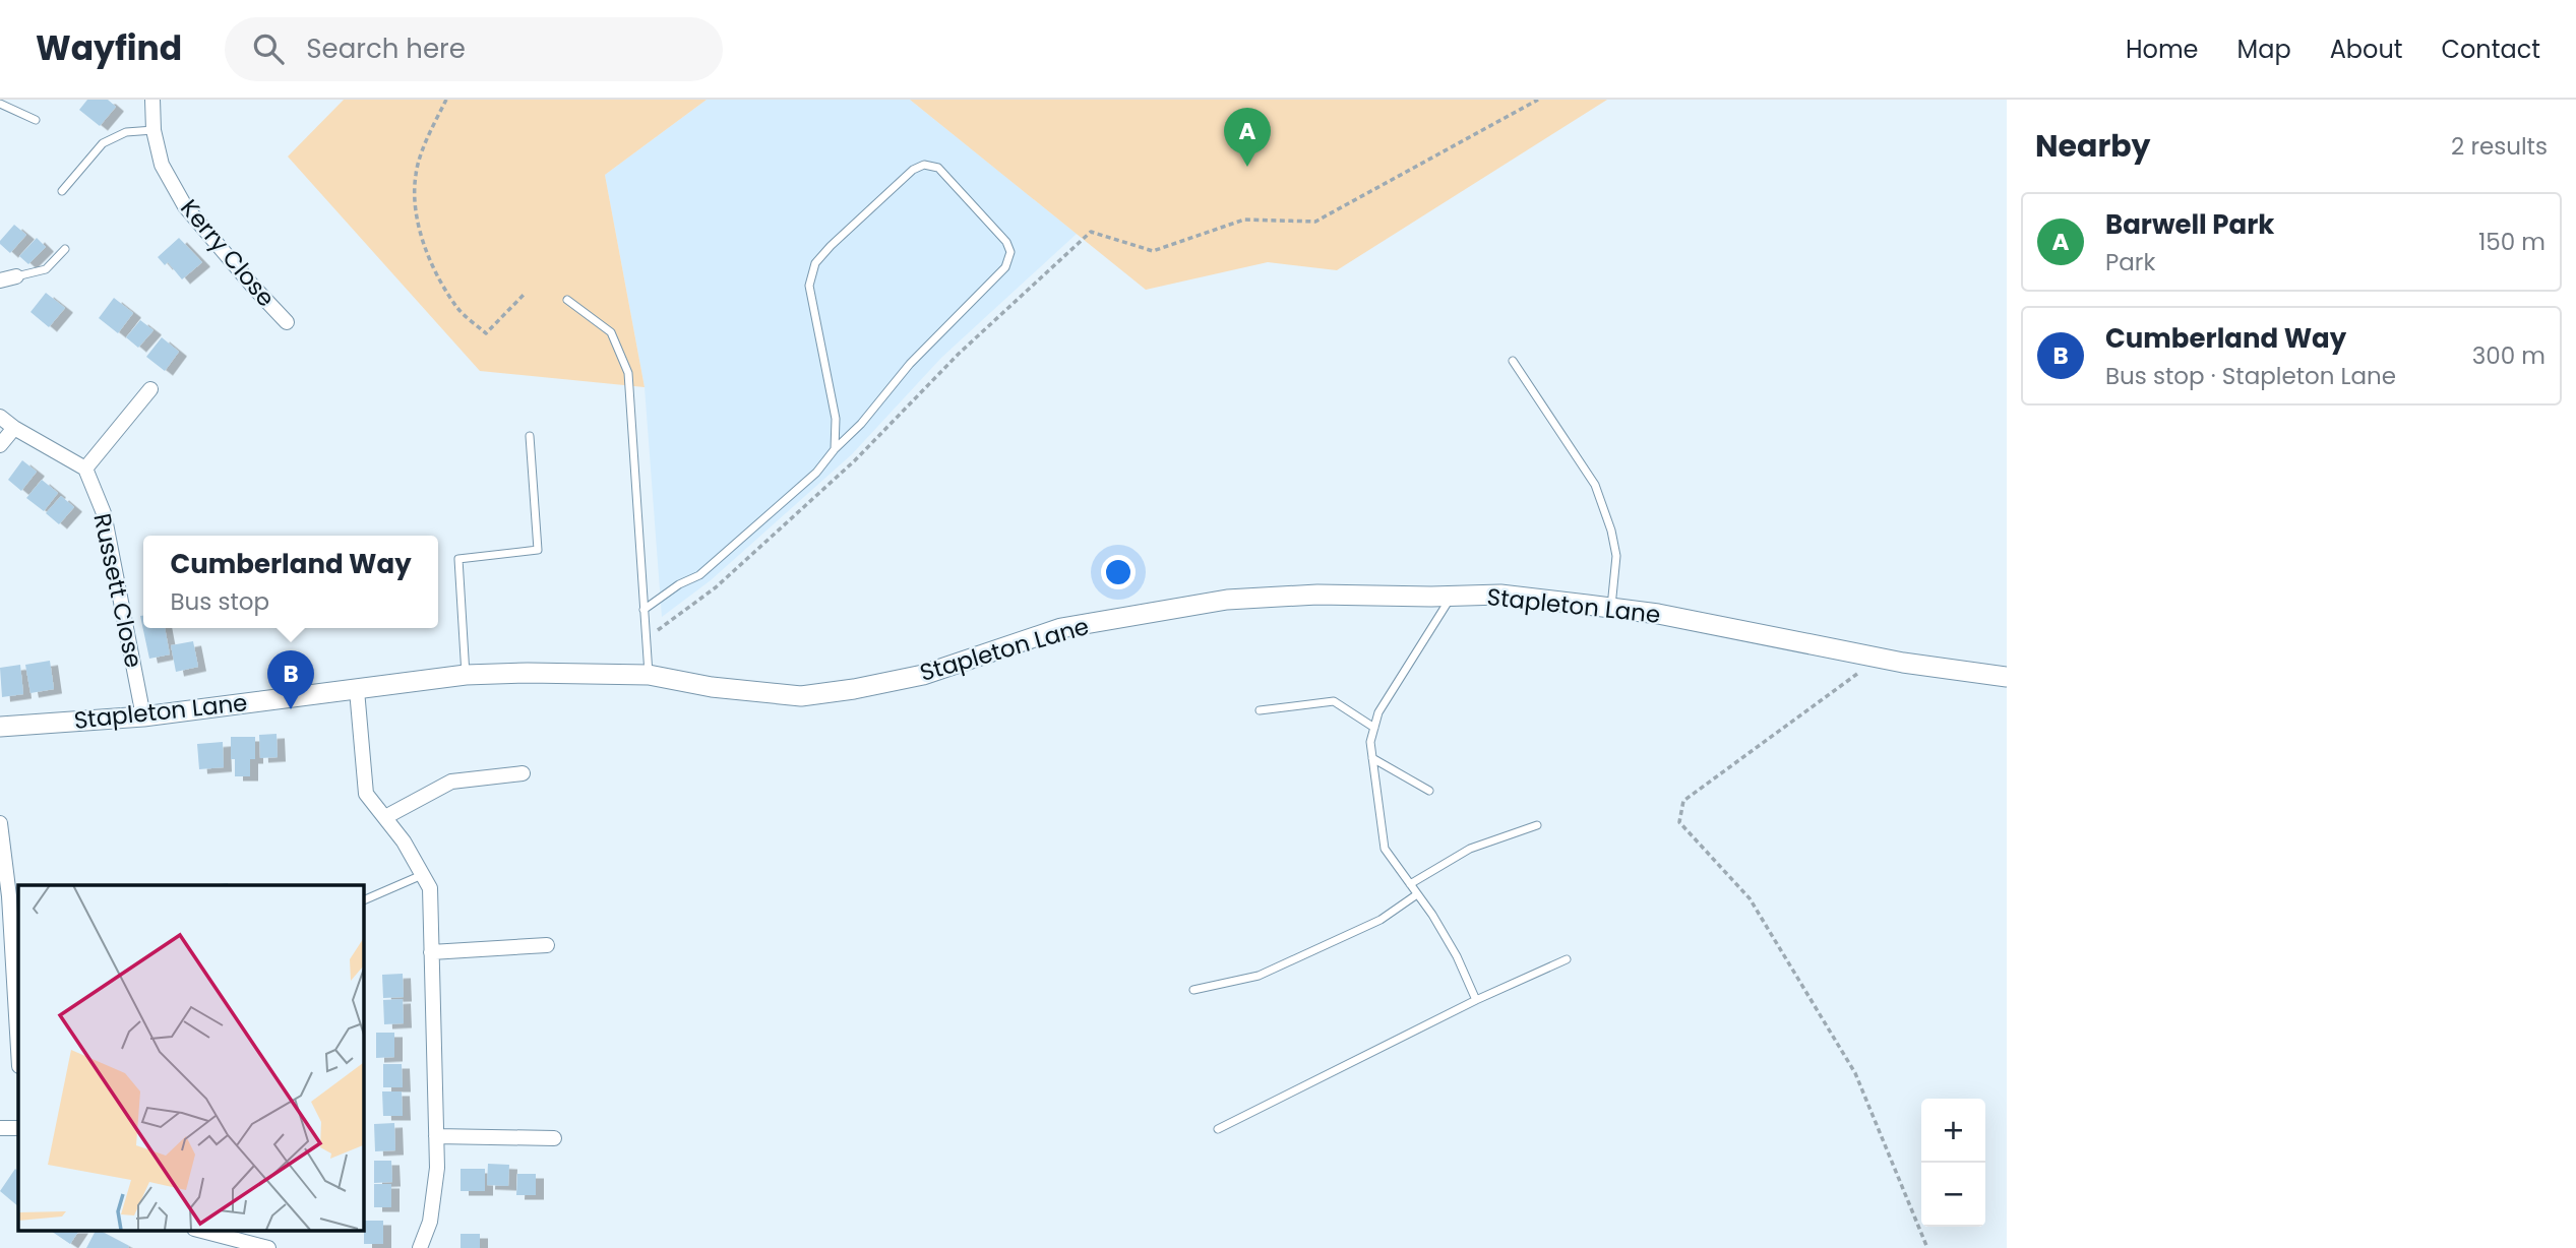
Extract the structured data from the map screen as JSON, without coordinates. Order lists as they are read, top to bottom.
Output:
{
  "streets": {
    "street": ["Kerry Close", "Russett Close", "Stapleton Lane"]
  },
  "crossings": [
    ["Russett Close", "Stapleton Lane"]
  ],
  "page": {
    "header": "Wayfind",
    "search": "Search here",
    "nav": [
      "Home",
      "Map",
      "About",
      "Contact"
    ],
    "heading": ["Nearby", "2 results"],
    "pins": ["A", "B"],
    "list": [
      {
        "mark": "A",
        "name": "Barwell Park",
        "note": "Park",
        "value": "150 m"
      },
      {
        "mark": "B",
        "name": "Cumberland Way",
        "note": "Bus stop · Stapleton Lane",
        "value": "300 m"
      }
    ],
    "popup": ["Cumberland Way", "Bus stop"],
    "map_buttons": ["+", "−"]
  }
}
